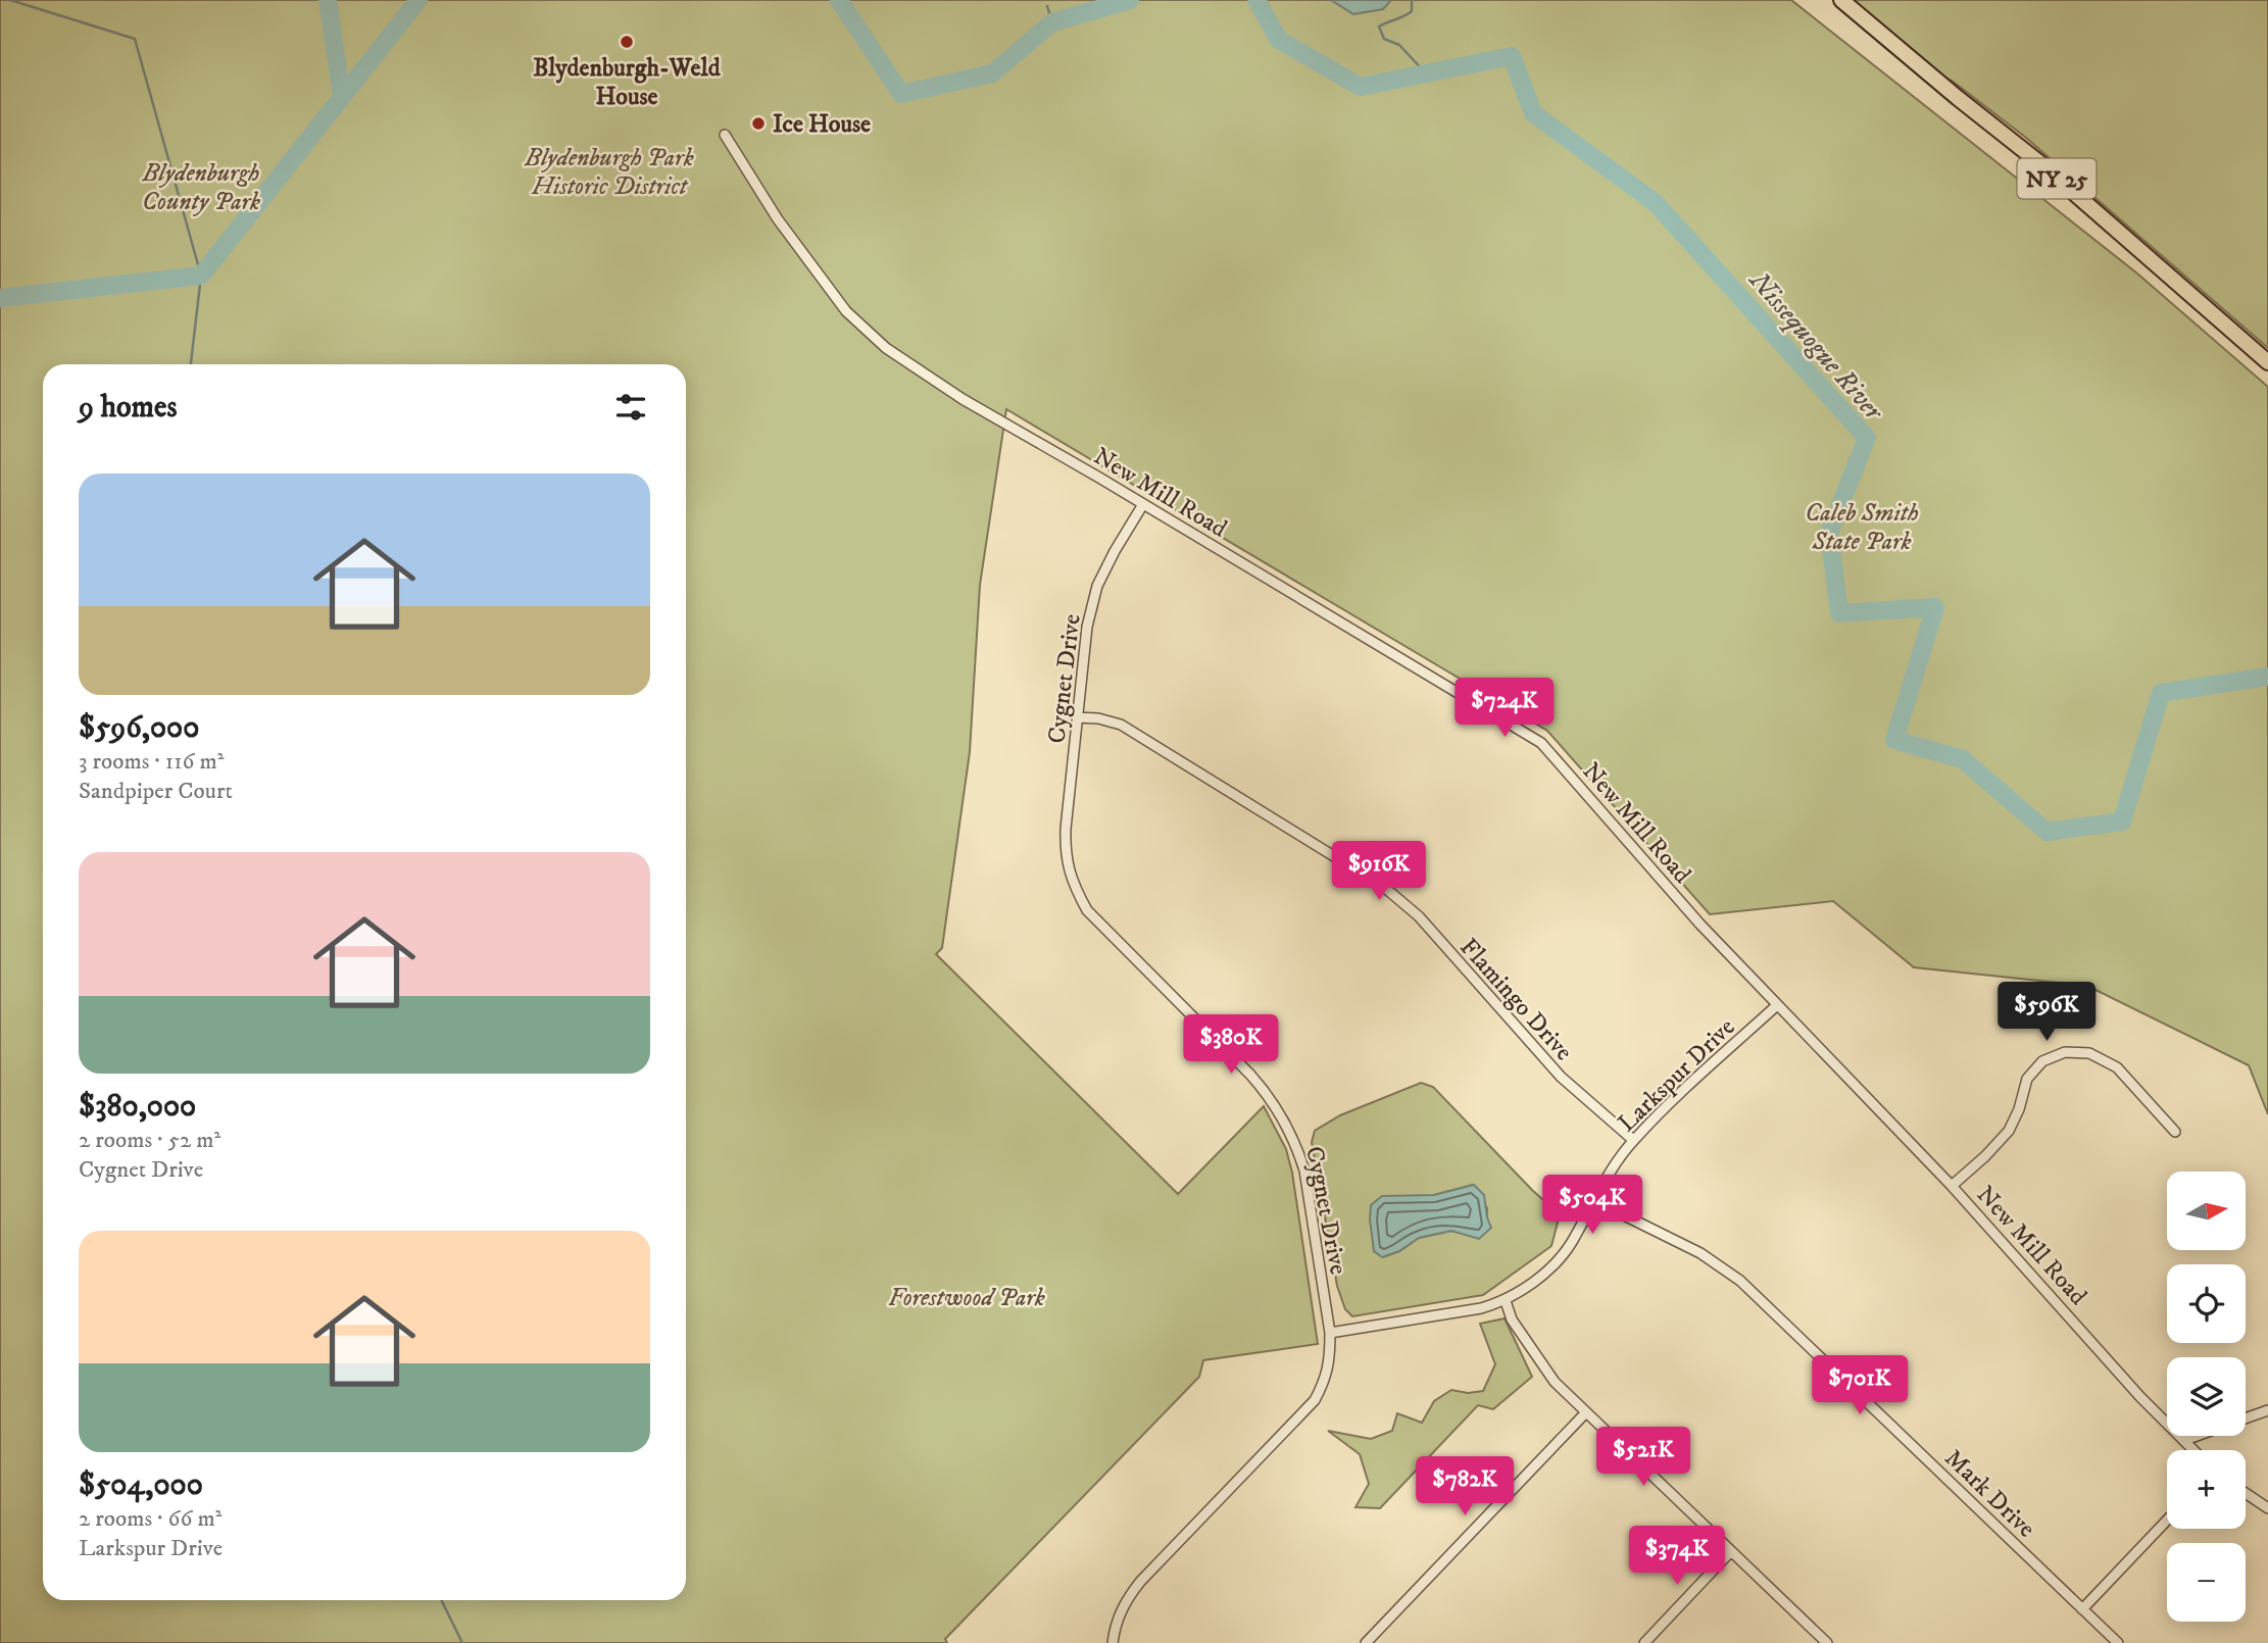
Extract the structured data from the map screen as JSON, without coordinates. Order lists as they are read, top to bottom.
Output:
{
  "streets": {
    "main road": ["NY 25"],
    "street": [
      "New Mill Road",
      "Cygnet Drive",
      "Flamingo Drive",
      "Larkspur Drive",
      "Mark Drive"
    ]
  },
  "crossings": [
    ["New Mill Road", "Cygnet Drive"],
    ["New Mill Road", "Larkspur Drive"],
    ["Cygnet Drive", "Flamingo Drive"],
    ["Cygnet Drive", "Larkspur Drive"],
    ["Flamingo Drive", "Larkspur Drive"],
    ["Larkspur Drive", "Mark Drive"]
  ],
  "water": ["Nissequogue River"],
  "parks": [
    "Blydenburgh Park Historic District",
    "Blydenburgh County Park",
    "Caleb Smith State Park",
    "Forestwood Park"
  ],
  "places": ["Blydenburgh-Weld House", "Ice House"],
  "north": "right",
  "page": {
    "heading": "9 homes",
    "list": [
      {
        "name": "$596,000",
        "note": "3 rooms · 116 m² · Sandpiper Court"
      },
      {
        "name": "$380,000",
        "note": "2 rooms · 52 m² · Cygnet Drive"
      },
      {
        "name": "$504,000",
        "note": "2 rooms · 66 m² · Larkspur Drive"
      }
    ],
    "price": [
      "$724K",
      "$916K",
      "$596K",
      "$380K",
      "$504K",
      "$701K",
      "$521K",
      "$782K",
      "$374K"
    ],
    "map_buttons": ["+", "−"]
  }
}
